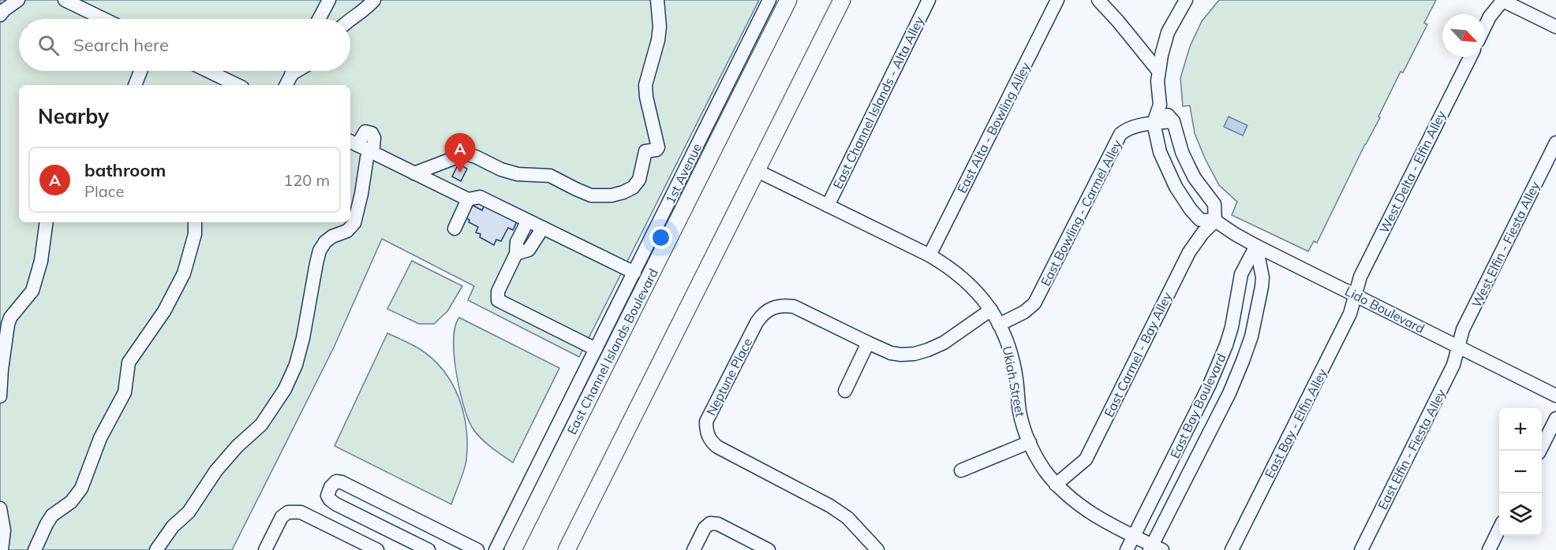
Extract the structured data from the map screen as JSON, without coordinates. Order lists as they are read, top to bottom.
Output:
{
  "streets": {
    "main road": ["East Channel Islands Boulevard"],
    "street": [
      "East Channel Islands - Alta Alley",
      "East Alta - Bowling Alley",
      "West Delta - Elfin Alley",
      "1st Avenue",
      "East Bowling - Carmel Alley",
      "West Elfin - Fiesta Alley",
      "Lido Boulevard",
      "East Carmel - Bay Alley",
      "Neptune Place",
      "Ukiah Street",
      "East Bay Boulevard",
      "East Bay - Elfin Alley",
      "East Elfin - Fiesta Alley"
    ]
  },
  "crossings": [
    ["East Channel Islands - Alta Alley", "Ukiah Street"],
    ["East Alta - Bowling Alley", "Ukiah Street"],
    ["West Delta - Elfin Alley", "Lido Boulevard"],
    ["West Delta - Elfin Alley", "East Bay - Elfin Alley"],
    ["East Bowling - Carmel Alley", "Lido Boulevard"],
    ["East Bowling - Carmel Alley", "Ukiah Street"],
    ["West Elfin - Fiesta Alley", "Lido Boulevard"],
    ["West Elfin - Fiesta Alley", "East Elfin - Fiesta Alley"],
    ["Lido Boulevard", "East Carmel - Bay Alley"],
    ["Lido Boulevard", "East Bay Boulevard"],
    ["Lido Boulevard", "East Bay - Elfin Alley"],
    ["Lido Boulevard", "East Elfin - Fiesta Alley"],
    ["East Carmel - Bay Alley", "Ukiah Street"],
    ["Neptune Place", "Ukiah Street"],
    ["Ukiah Street", "East Bay Boulevard"]
  ],
  "north": "bottom right",
  "page": {
    "search": "Search here",
    "heading": "Nearby",
    "pins": "A",
    "list": [
      {
        "mark": "A",
        "name": "bathroom",
        "note": "Place",
        "value": "120 m"
      }
    ],
    "map_buttons": ["+", "−"]
  }
}
